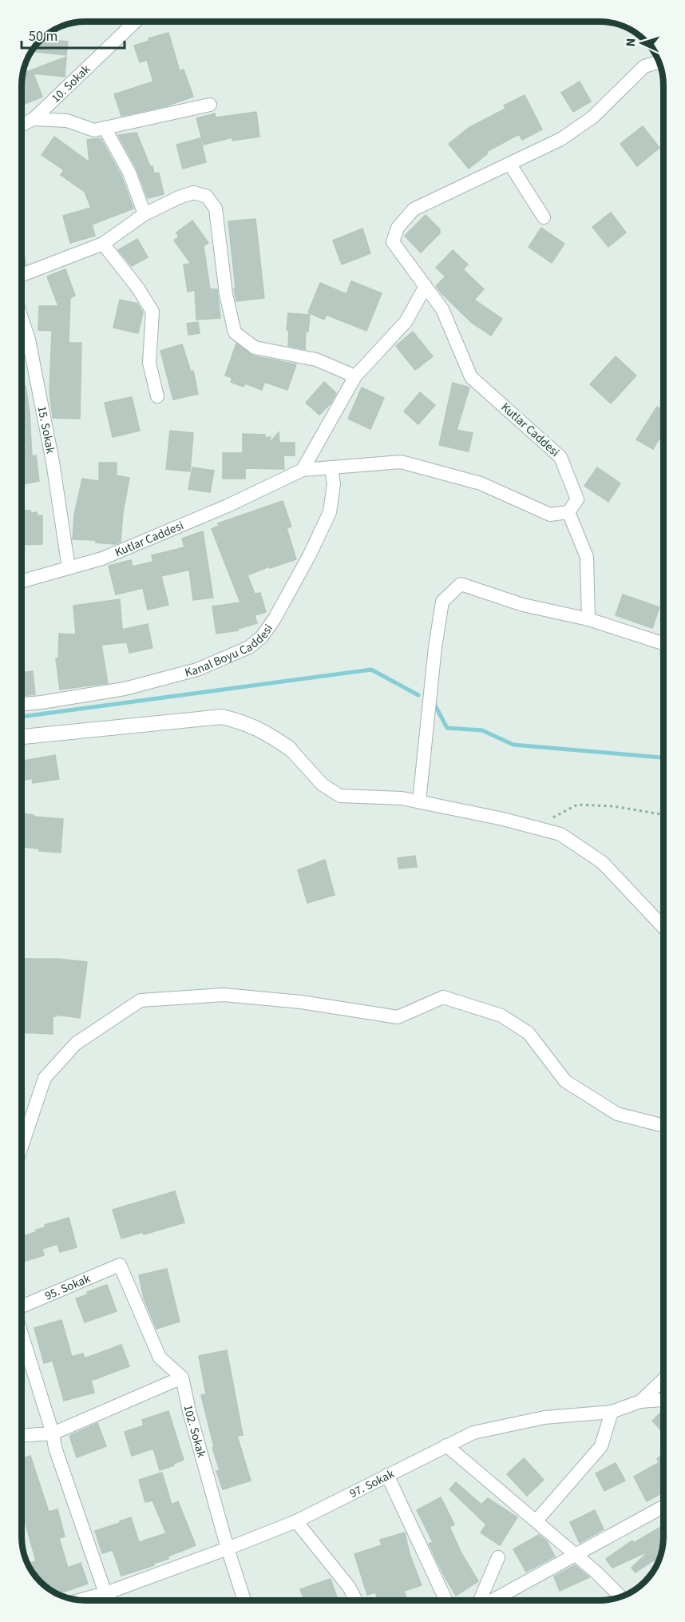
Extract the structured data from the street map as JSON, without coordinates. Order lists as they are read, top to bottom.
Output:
{
  "streets": {
    "street": [
      "10. Sokak",
      "15. Sokak",
      "Kutlar Caddesi",
      "Kanal Boyu Caddesi",
      "95. Sokak",
      "102. Sokak",
      "97. Sokak"
    ]
  },
  "crossings": [
    ["15. Sokak", "Kutlar Caddesi"],
    ["Kutlar Caddesi", "Kanal Boyu Caddesi"],
    ["95. Sokak", "102. Sokak"],
    ["102. Sokak", "97. Sokak"]
  ],
  "scale_bar": "50 m",
  "north": "left"
}
